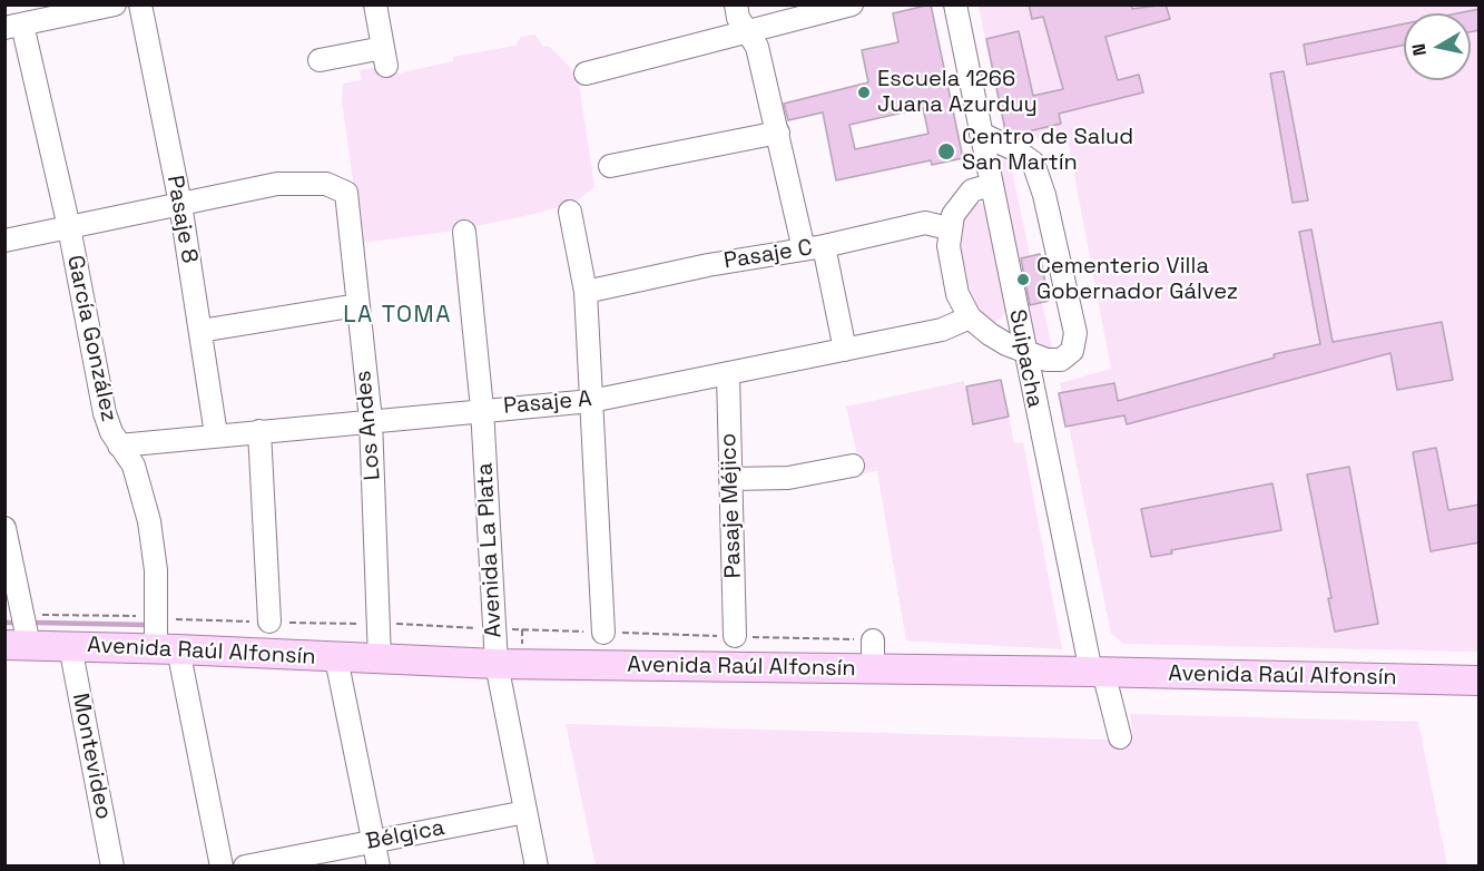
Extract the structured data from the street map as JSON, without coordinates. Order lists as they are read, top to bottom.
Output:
{
  "streets": {
    "main road": ["Avenida Raúl Alfonsín"],
    "street": [
      "Pasaje 8",
      "Pasaje C",
      "García González",
      "Suipacha",
      "Pasaje A",
      "Los Andes",
      "Pasaje Méjico",
      "Avenida La Plata",
      "Montevideo",
      "Bélgica"
    ]
  },
  "crossings": [
    ["Pasaje 8", "Pasaje A"],
    ["Pasaje 8", "Los Andes"],
    ["García González", "Pasaje A"],
    ["García González", "Avenida Raúl Alfonsín"],
    ["Suipacha", "Avenida Raúl Alfonsín"],
    ["Pasaje A", "Los Andes"],
    ["Pasaje A", "Pasaje Méjico"],
    ["Pasaje A", "Avenida La Plata"],
    ["Los Andes", "Avenida Raúl Alfonsín"],
    ["Avenida La Plata", "Avenida Raúl Alfonsín"],
    ["Avenida La Plata", "Bélgica"],
    ["Avenida Raúl Alfonsín", "Montevideo"]
  ],
  "districts": ["LA TOMA"],
  "places": ["Escuela 1266 Juana Azurduy", "Centro de Salud San Martín", "Cementerio Villa Gobernador Gálvez"],
  "north": "left"
}
